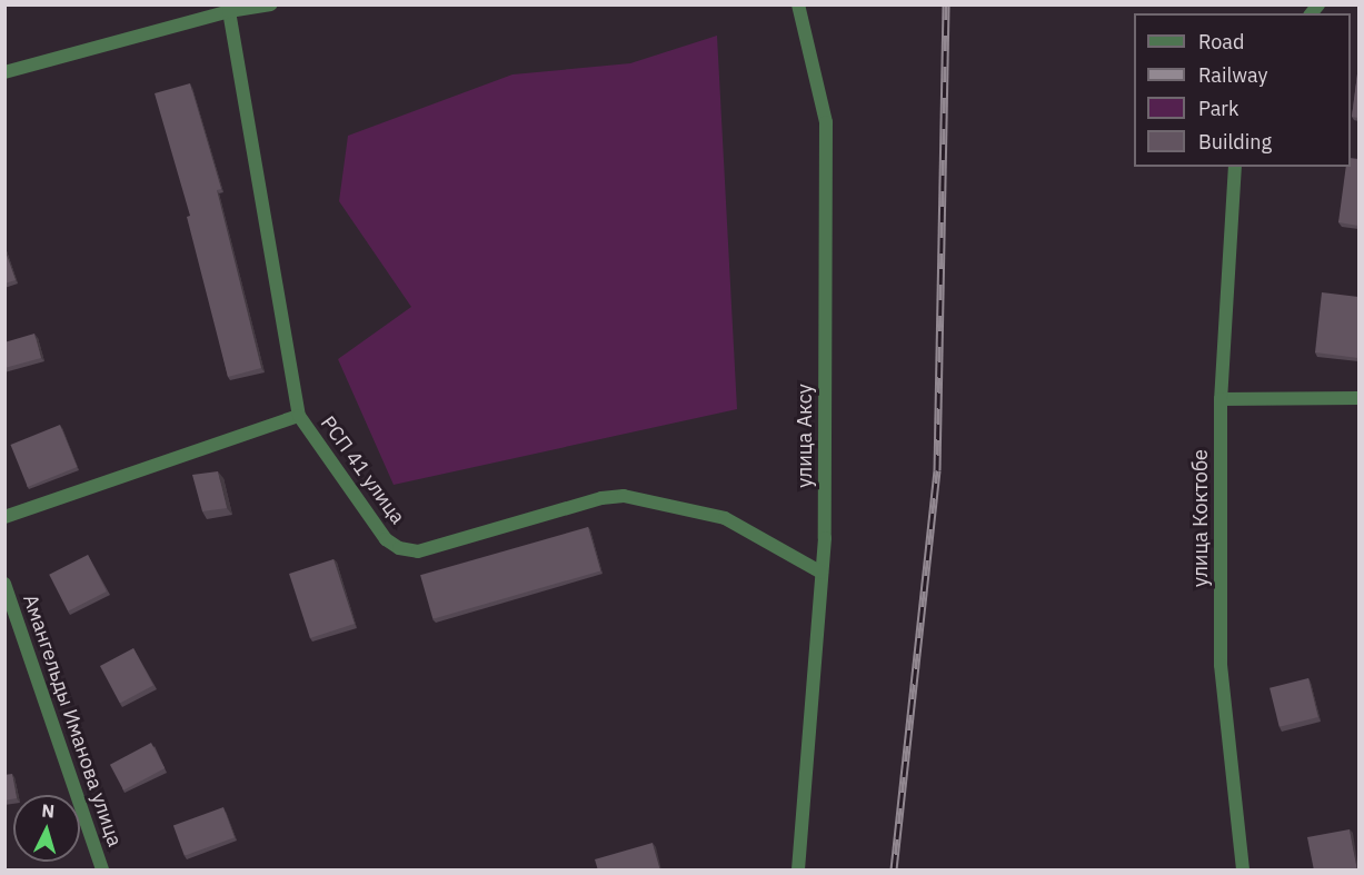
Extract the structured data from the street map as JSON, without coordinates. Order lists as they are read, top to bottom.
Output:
{
  "streets": {
    "street": [
      "улица Аксу",
      "РСП 41 улица",
      "улица Коктобе",
      "Амангельды Иманова улица"
    ]
  },
  "crossings": [
    ["улица Аксу", "РСП 41 улица"]
  ],
  "legend": [
    "Road",
    "Railway",
    "Park",
    "Building"
  ],
  "north": "top"
}
